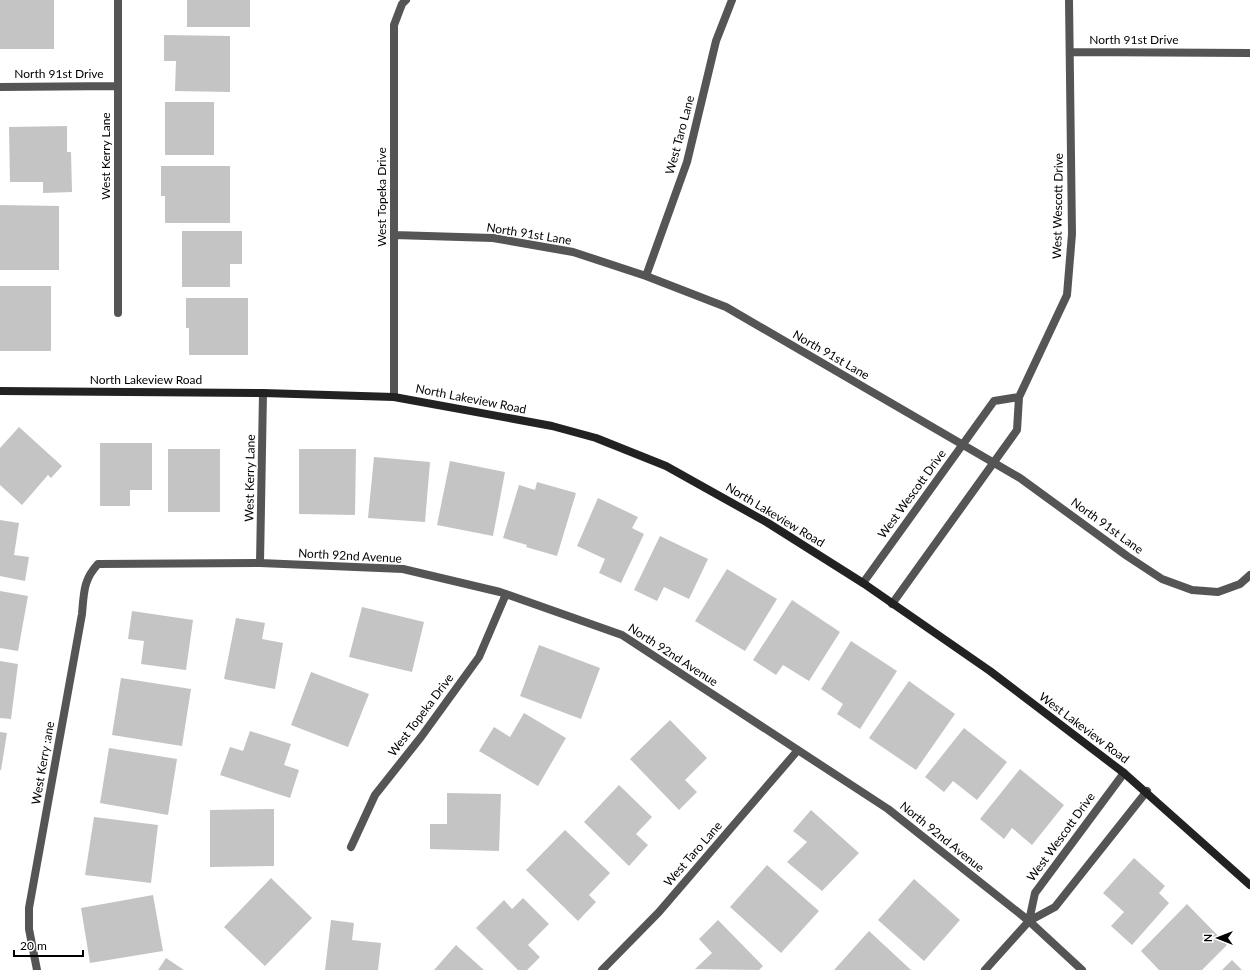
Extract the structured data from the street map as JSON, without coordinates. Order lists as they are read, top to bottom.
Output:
{
  "streets": {
    "street": [
      "North 91st Drive",
      "West Taro Lane",
      "West Kerry Lane",
      "West Topeka Drive",
      "West Wescott Drive",
      "North 91st Lane",
      "North Lakeview Road",
      "North 92nd Avenue",
      "West Lakeview Road",
      "West Kerry :ane"
    ]
  },
  "crossings": [
    ["North 91st Drive", "West Kerry Lane"],
    ["North 91st Drive", "West Wescott Drive"],
    ["West Taro Lane", "North 91st Lane"],
    ["West Taro Lane", "North 92nd Avenue"],
    ["West Kerry Lane", "North Lakeview Road"],
    ["West Kerry Lane", "North 92nd Avenue"],
    ["West Topeka Drive", "North 91st Lane"],
    ["West Topeka Drive", "North Lakeview Road"],
    ["West Topeka Drive", "North 92nd Avenue"],
    ["West Wescott Drive", "North 91st Lane"],
    ["West Wescott Drive", "North Lakeview Road"],
    ["West Wescott Drive", "North 92nd Avenue"],
    ["West Wescott Drive", "West Lakeview Road"],
    ["North Lakeview Road", "West Lakeview Road"],
    ["North 92nd Avenue", "West Kerry :ane"]
  ],
  "scale_bar": "20 m",
  "north": "left"
}
